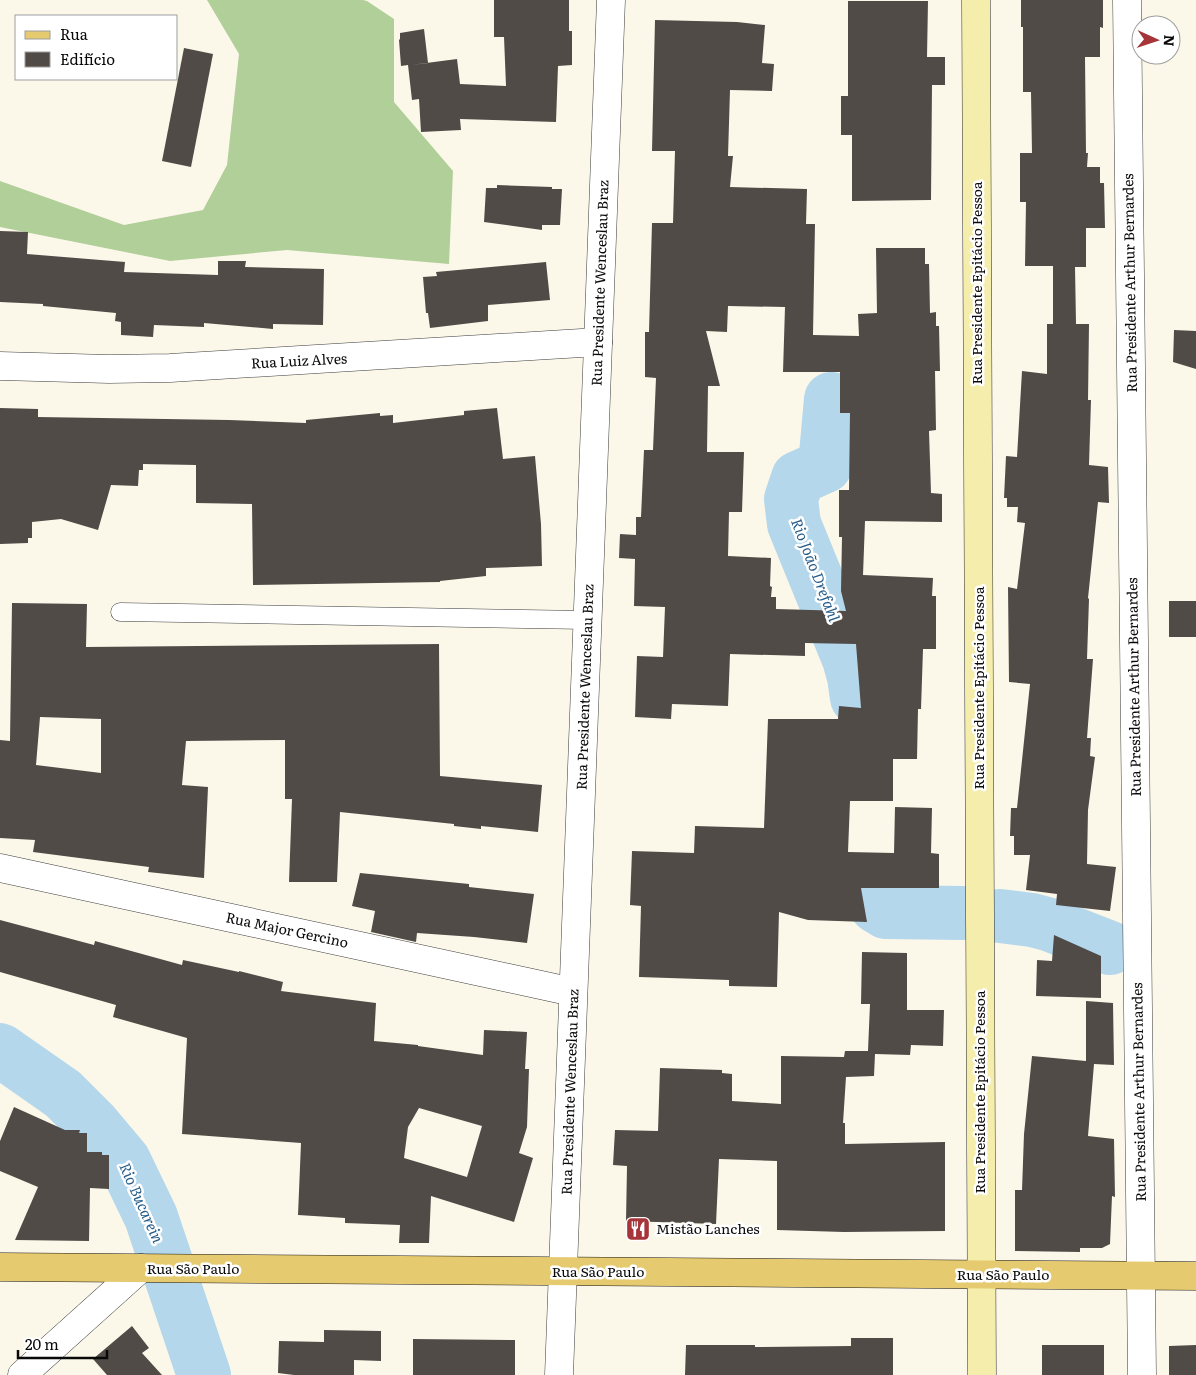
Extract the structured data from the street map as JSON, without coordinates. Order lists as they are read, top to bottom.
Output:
{
  "streets": {
    "main road": ["Rua São Paulo"],
    "street": [
      "Rua Presidente Wenceslau Braz",
      "Rua Presidente Epitácio Pessoa",
      "Rua Presidente Arthur Bernardes",
      "Rua Luiz Alves",
      "Rua Major Gercino"
    ]
  },
  "crossings": [
    ["Rua Presidente Wenceslau Braz", "Rua Luiz Alves"],
    ["Rua Presidente Wenceslau Braz", "Rua Major Gercino"],
    ["Rua Presidente Wenceslau Braz", "Rua São Paulo"],
    ["Rua Presidente Epitácio Pessoa", "Rua São Paulo"],
    ["Rua Presidente Arthur Bernardes", "Rua São Paulo"]
  ],
  "water": ["Rio João Drefahl", "Rio Bucarein"],
  "places": {
    "restaurant": ["Mistão Lanches"]
  },
  "legend": ["Rua", "Edifício"],
  "scale_bar": "20 m",
  "north": "right"
}
